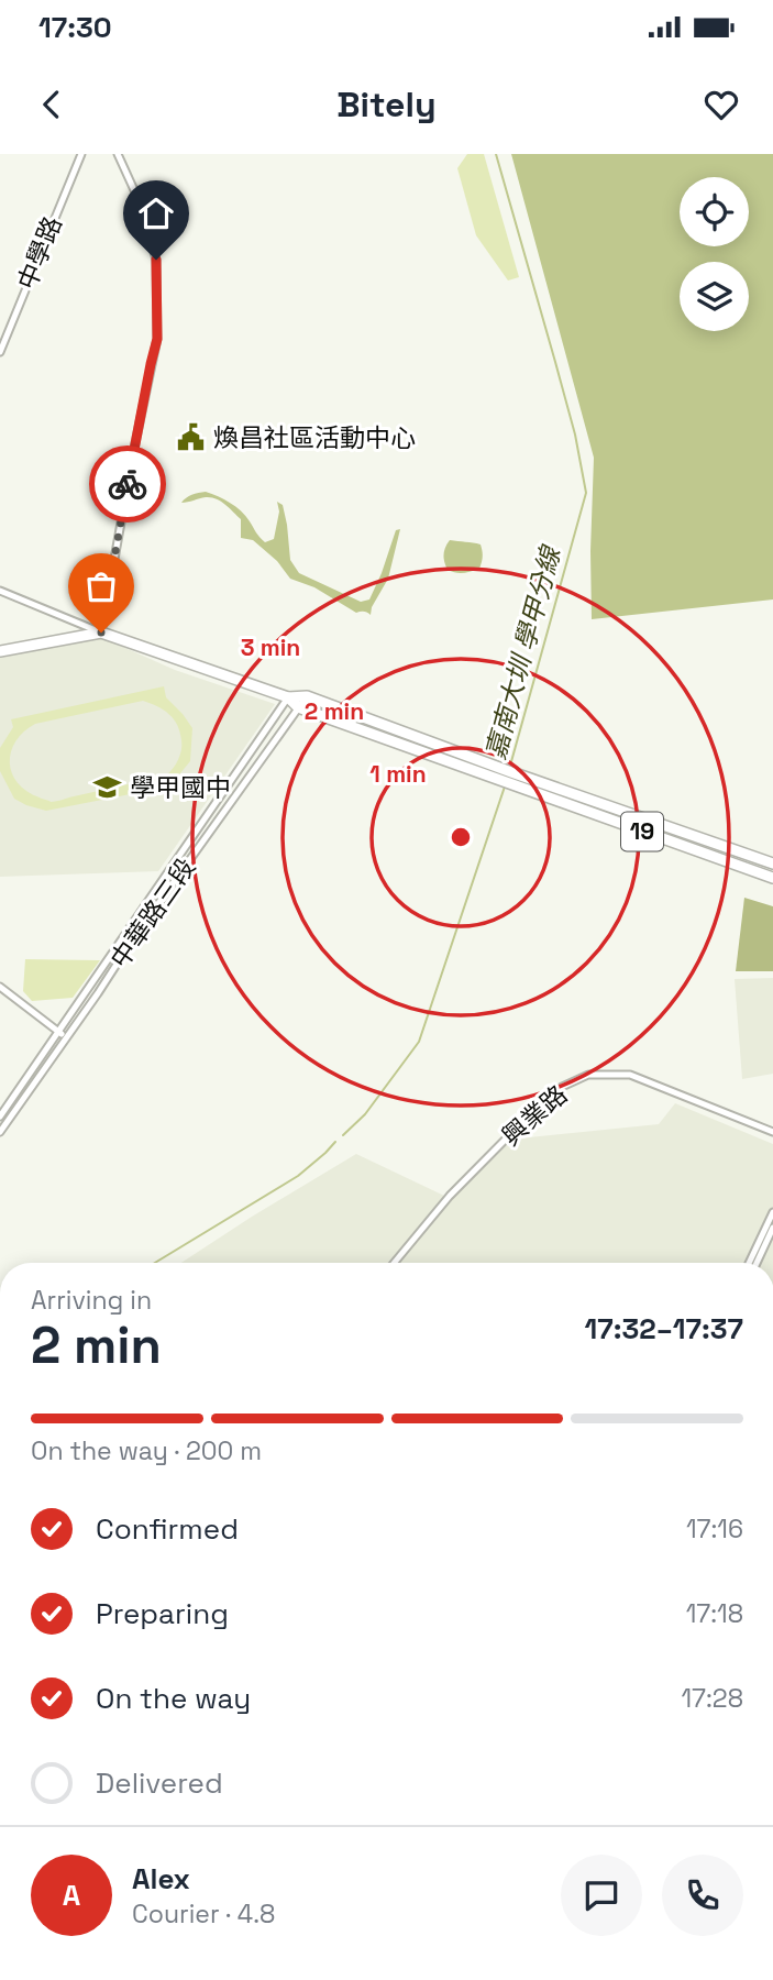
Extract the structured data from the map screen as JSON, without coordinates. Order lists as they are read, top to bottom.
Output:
{
  "streets": {
    "main road": ["19"],
    "street": ["中學路", "中華路三段", "興業路"]
  },
  "crossings": [
    ["19", "中華路三段"]
  ],
  "water": ["嘉南大圳 學甲分線"],
  "places": {
    "public building": ["煥昌社區活動中心"],
    "school or university": ["學甲國中"]
  },
  "page": {
    "status": "17:30",
    "header": "Bitely",
    "heading": ["2 min", "Arriving in", "17:32–17:37"],
    "panel": ["Alex", "Courier · 4.8"],
    "bar": "On the way · 200 m",
    "list": [
      ["Confirmed", "17:16"],
      ["Preparing", "17:18"],
      ["On the way", "17:28"],
      "Delivered"
    ],
    "round": "A"
  },
  "rings": ["3 min", "2 min", "1 min"]
}
